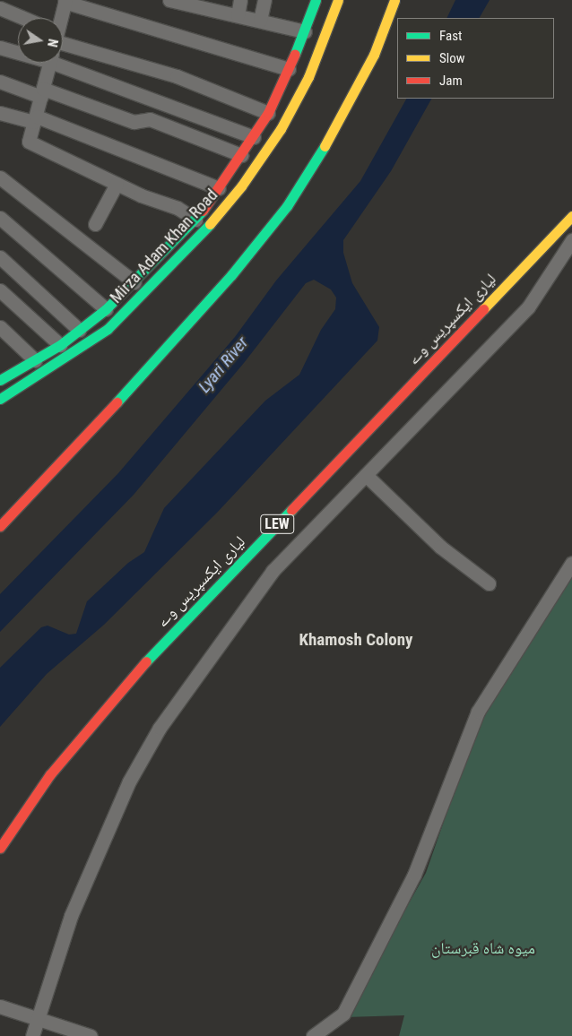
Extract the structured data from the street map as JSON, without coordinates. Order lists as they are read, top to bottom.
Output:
{
  "streets": {
    "main road": ["Mirza Adam Khan Road", "لیاری ایکسپریس وے", "LEW"]
  },
  "districts": ["Khamosh Colony"],
  "water": ["Lyari River"],
  "parks": ["میوہ شاہ قبرستان"],
  "legend": ["Fast", "Slow", "Jam"],
  "north": "right"
}
